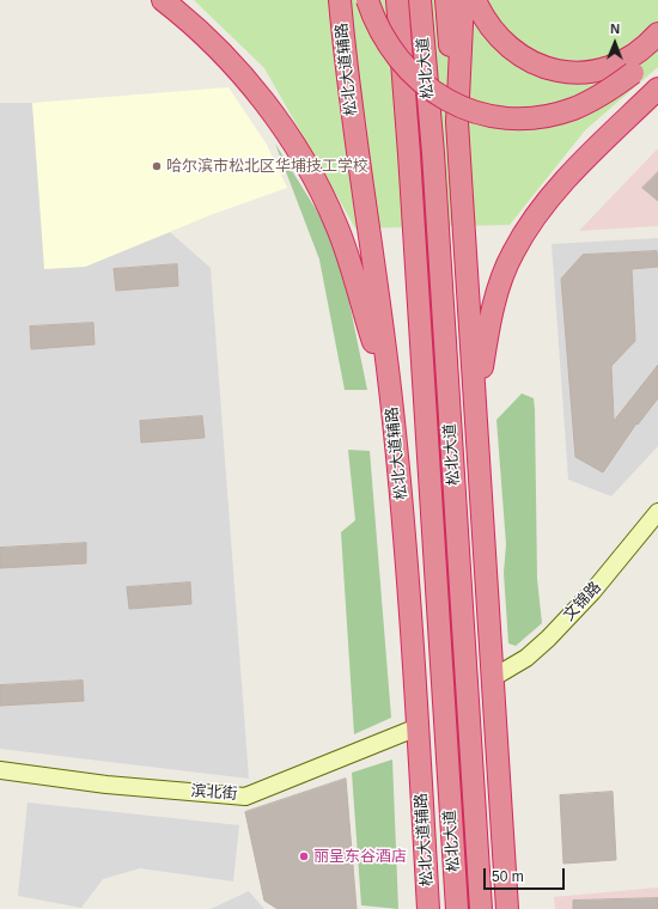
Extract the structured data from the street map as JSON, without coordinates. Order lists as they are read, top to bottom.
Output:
{
  "streets": {
    "highway": ["松北大道", "松北大道辅路"],
    "street": ["文锦路", "滨北街"]
  },
  "crossings": [
    ["松北大道辅路", "滨北街"]
  ],
  "places": ["哈尔滨市松北区华埔技工学校", "丽呈东谷酒店"],
  "scale_bar": "50 m",
  "north": "top"
}
